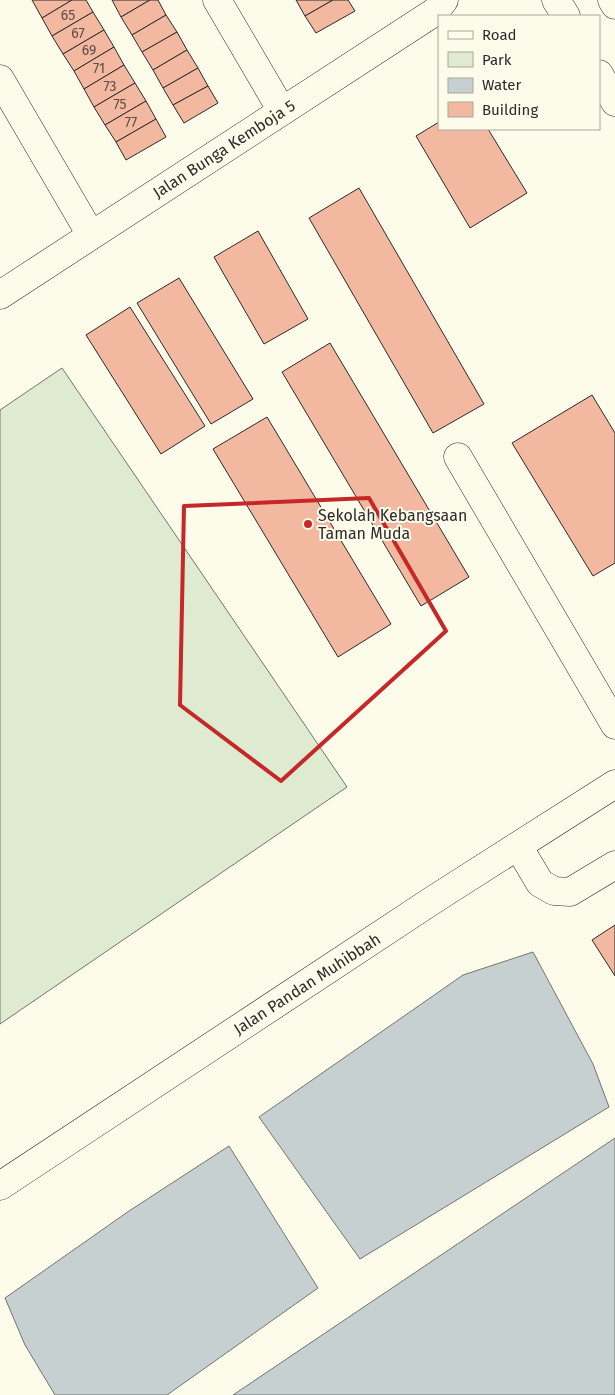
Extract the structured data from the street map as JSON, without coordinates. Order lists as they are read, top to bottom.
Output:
{
  "streets": {
    "street": ["Jalan Bunga Kemboja 5", "Jalan Pandan Muhibbah"]
  },
  "places": ["Sekolah Kebangsaan Taman Muda"],
  "house_numbers": [
    "65",
    "67",
    "69",
    "71",
    "73",
    "75",
    "77"
  ],
  "legend": [
    "Road",
    "Park",
    "Water",
    "Building"
  ]
}
